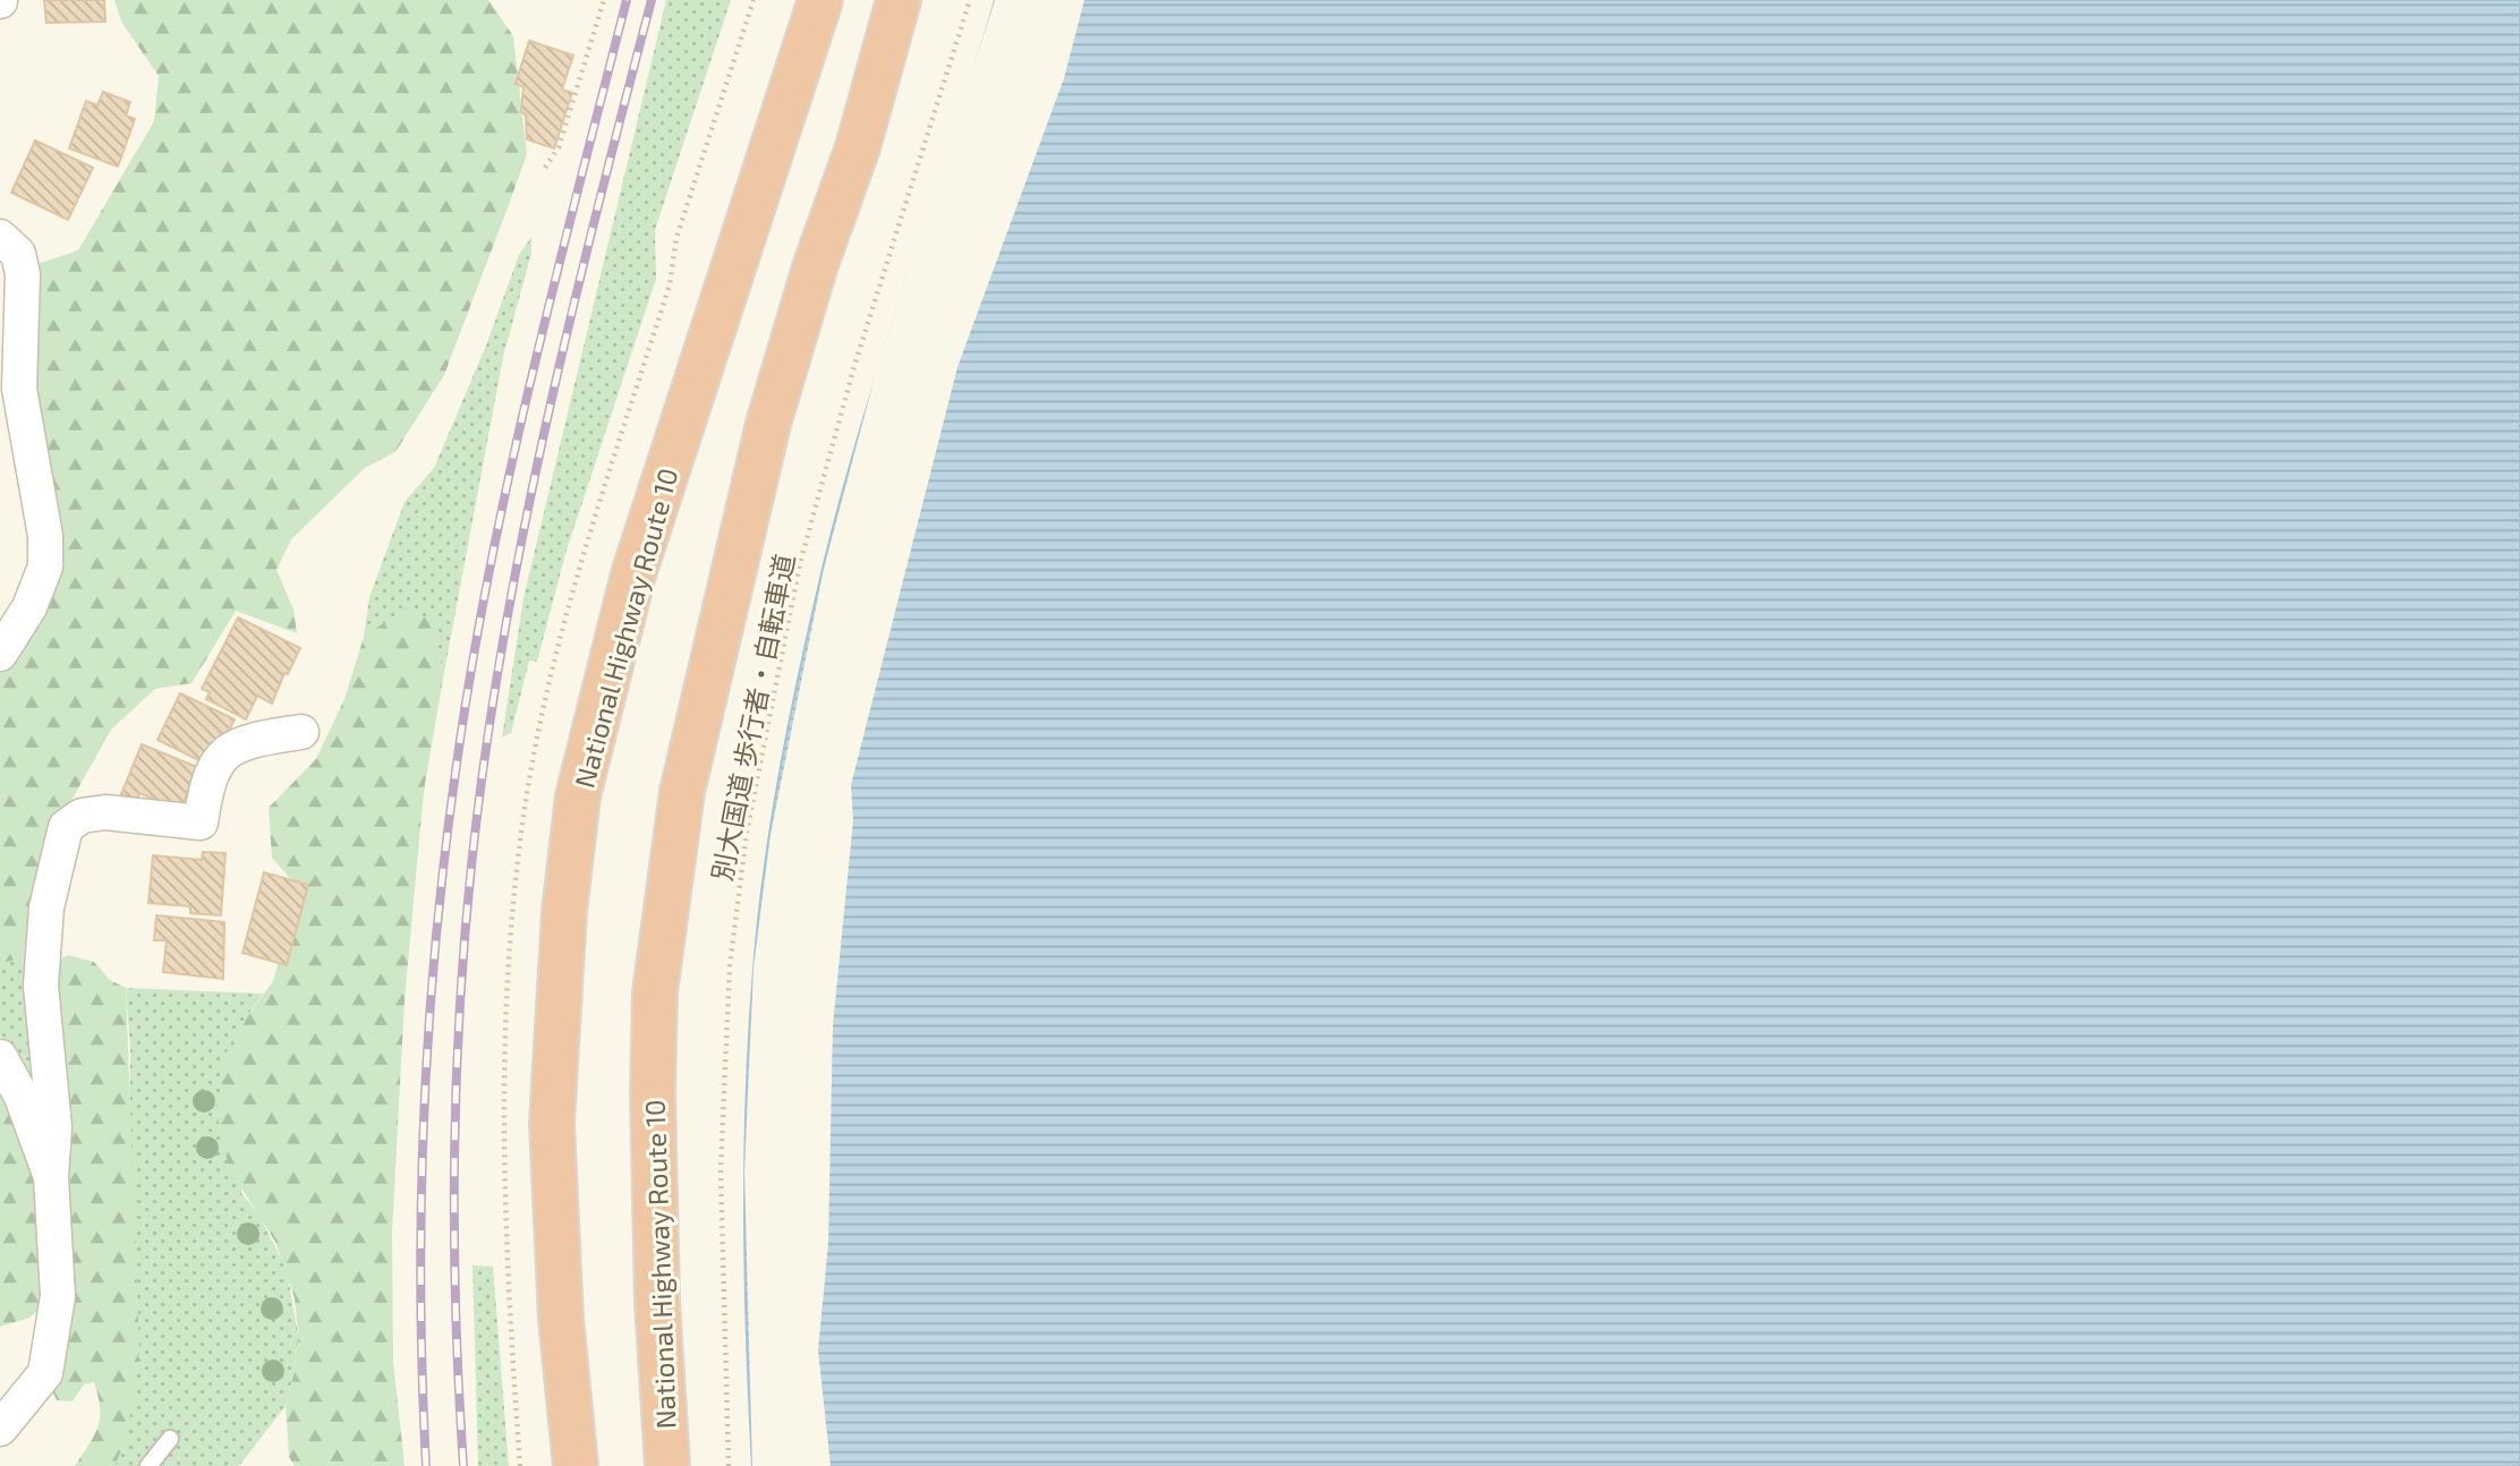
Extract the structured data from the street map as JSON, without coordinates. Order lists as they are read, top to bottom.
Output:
{
  "streets": {
    "highway": ["National Highway Route 10"],
    "path": ["別大国道 歩行者・自転車道"]
  }
}
